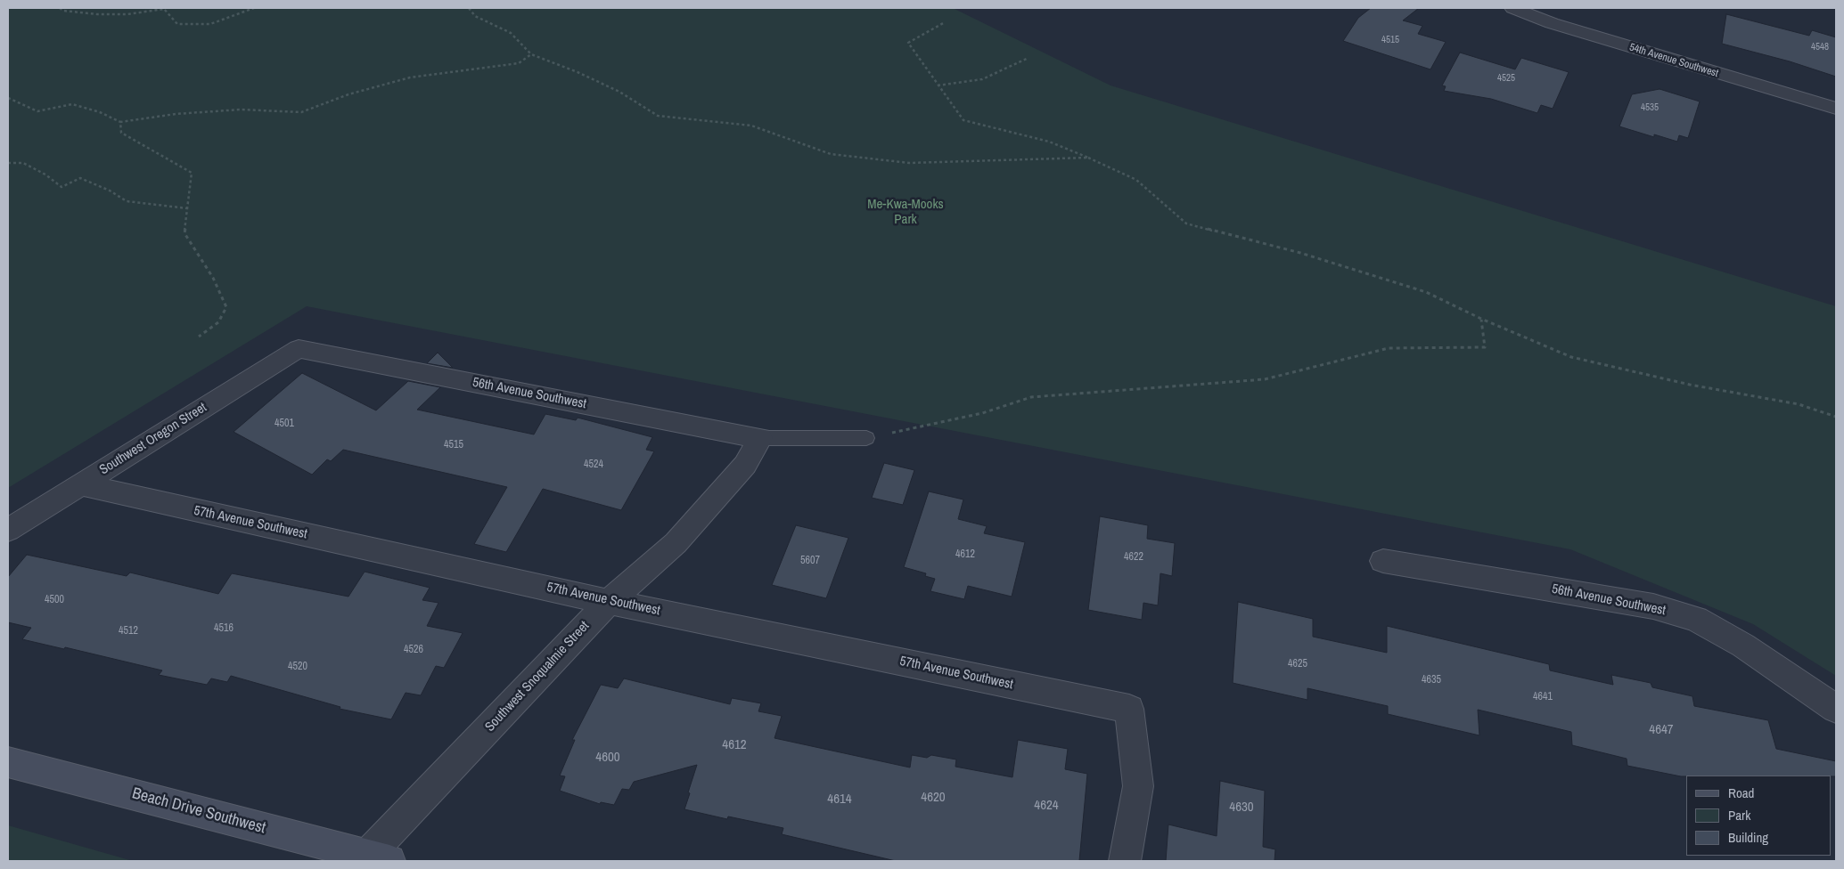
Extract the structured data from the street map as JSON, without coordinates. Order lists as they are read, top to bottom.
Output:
{
  "streets": {
    "main road": ["Beach Drive Southwest"],
    "street": [
      "54th Avenue Southwest",
      "56th Avenue Southwest",
      "Southwest Oregon Street",
      "57th Avenue Southwest",
      "Southwest Snoqualmie Street"
    ]
  },
  "crossings": [
    ["56th Avenue Southwest", "Southwest Oregon Street"],
    ["56th Avenue Southwest", "Southwest Snoqualmie Street"],
    ["Southwest Oregon Street", "57th Avenue Southwest"],
    ["57th Avenue Southwest", "Southwest Snoqualmie Street"],
    ["Southwest Snoqualmie Street", "Beach Drive Southwest"]
  ],
  "parks": ["Me-Kwa-Mooks Park"],
  "house_numbers": [
    "4515",
    "4548",
    "4525",
    "4535",
    "4501",
    "4515",
    "4524",
    "4612",
    "4622",
    "5607",
    "4500",
    "4516",
    "4512",
    "4526",
    "4625",
    "4520",
    "4635",
    "4641",
    "4647",
    "4612",
    "4600",
    "4620",
    "4614",
    "4624",
    "4630"
  ],
  "legend": ["Road", "Park", "Building"]
}
